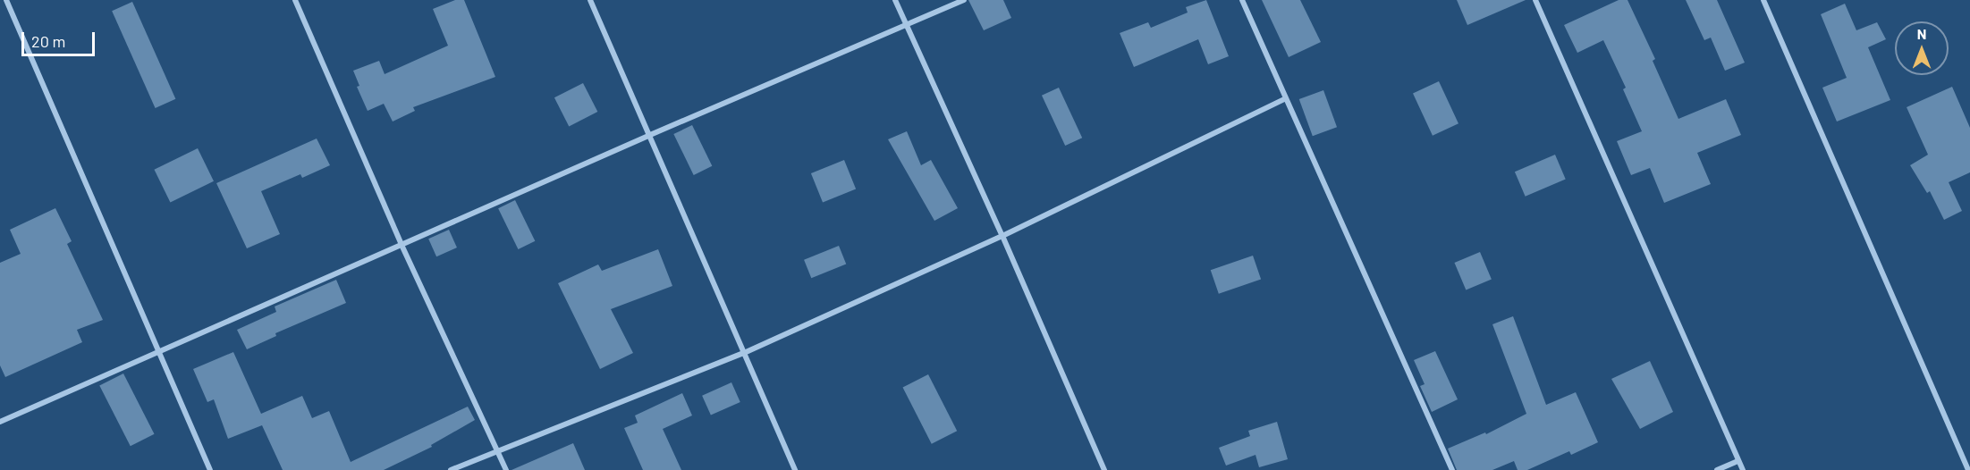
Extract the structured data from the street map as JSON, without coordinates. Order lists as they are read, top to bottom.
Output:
{
  "scale_bar": "20 m",
  "north": "top"
}
